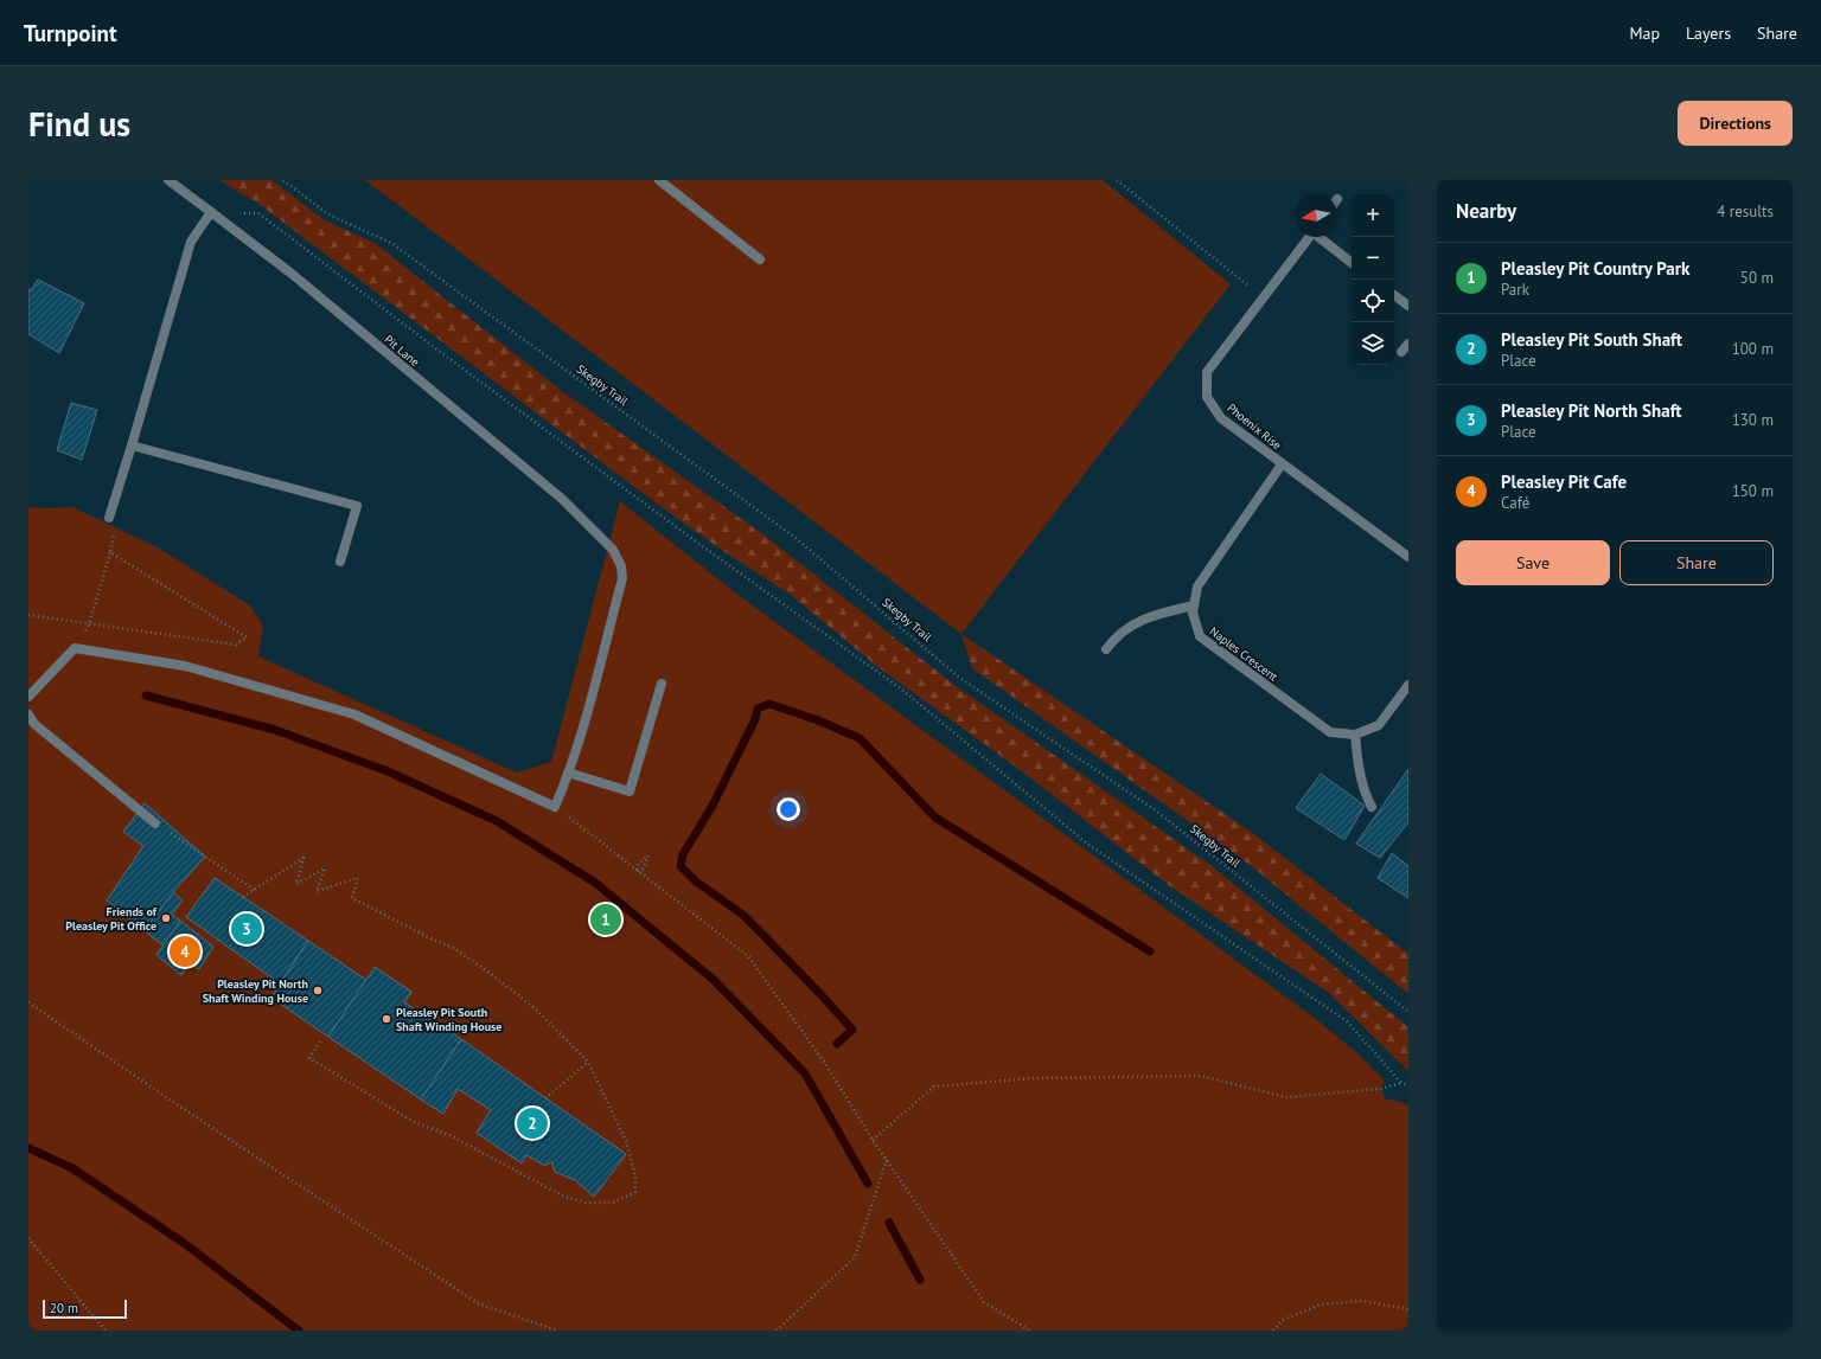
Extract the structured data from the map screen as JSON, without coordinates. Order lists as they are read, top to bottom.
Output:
{
  "streets": {
    "street": ["Pit Lane", "Phoenix Rise", "Naples Crescent"],
    "path": ["Skegby Trail"]
  },
  "crossings": [
    ["Phoenix Rise", "Naples Crescent"]
  ],
  "places": ["Friends of Pleasley Pit Office", "Pleasley Pit North Shaft Winding House", "Pleasley Pit South Shaft Winding House"],
  "scale_bar": "20 m",
  "north": "left",
  "page": {
    "header": "Turnpoint",
    "nav": ["Map", "Layers", "Share"],
    "buttons": [
      "Directions",
      ["Save", "Share"]
    ],
    "title": "Find us",
    "heading": ["Nearby", "4 results"],
    "map_buttons": ["+", "−"],
    "list": [
      {
        "mark": "1",
        "name": "Pleasley Pit Country Park",
        "note": "Park",
        "value": "50 m"
      },
      {
        "mark": "2",
        "name": "Pleasley Pit South Shaft",
        "note": "Place",
        "value": "100 m"
      },
      {
        "mark": "3",
        "name": "Pleasley Pit North Shaft",
        "note": "Place",
        "value": "130 m"
      },
      {
        "mark": "4",
        "name": "Pleasley Pit Cafe",
        "note": "Café",
        "value": "150 m"
      }
    ],
    "pins": [
      "1",
      "3",
      "4",
      "2"
    ],
    "scale": "20 m"
  }
}
